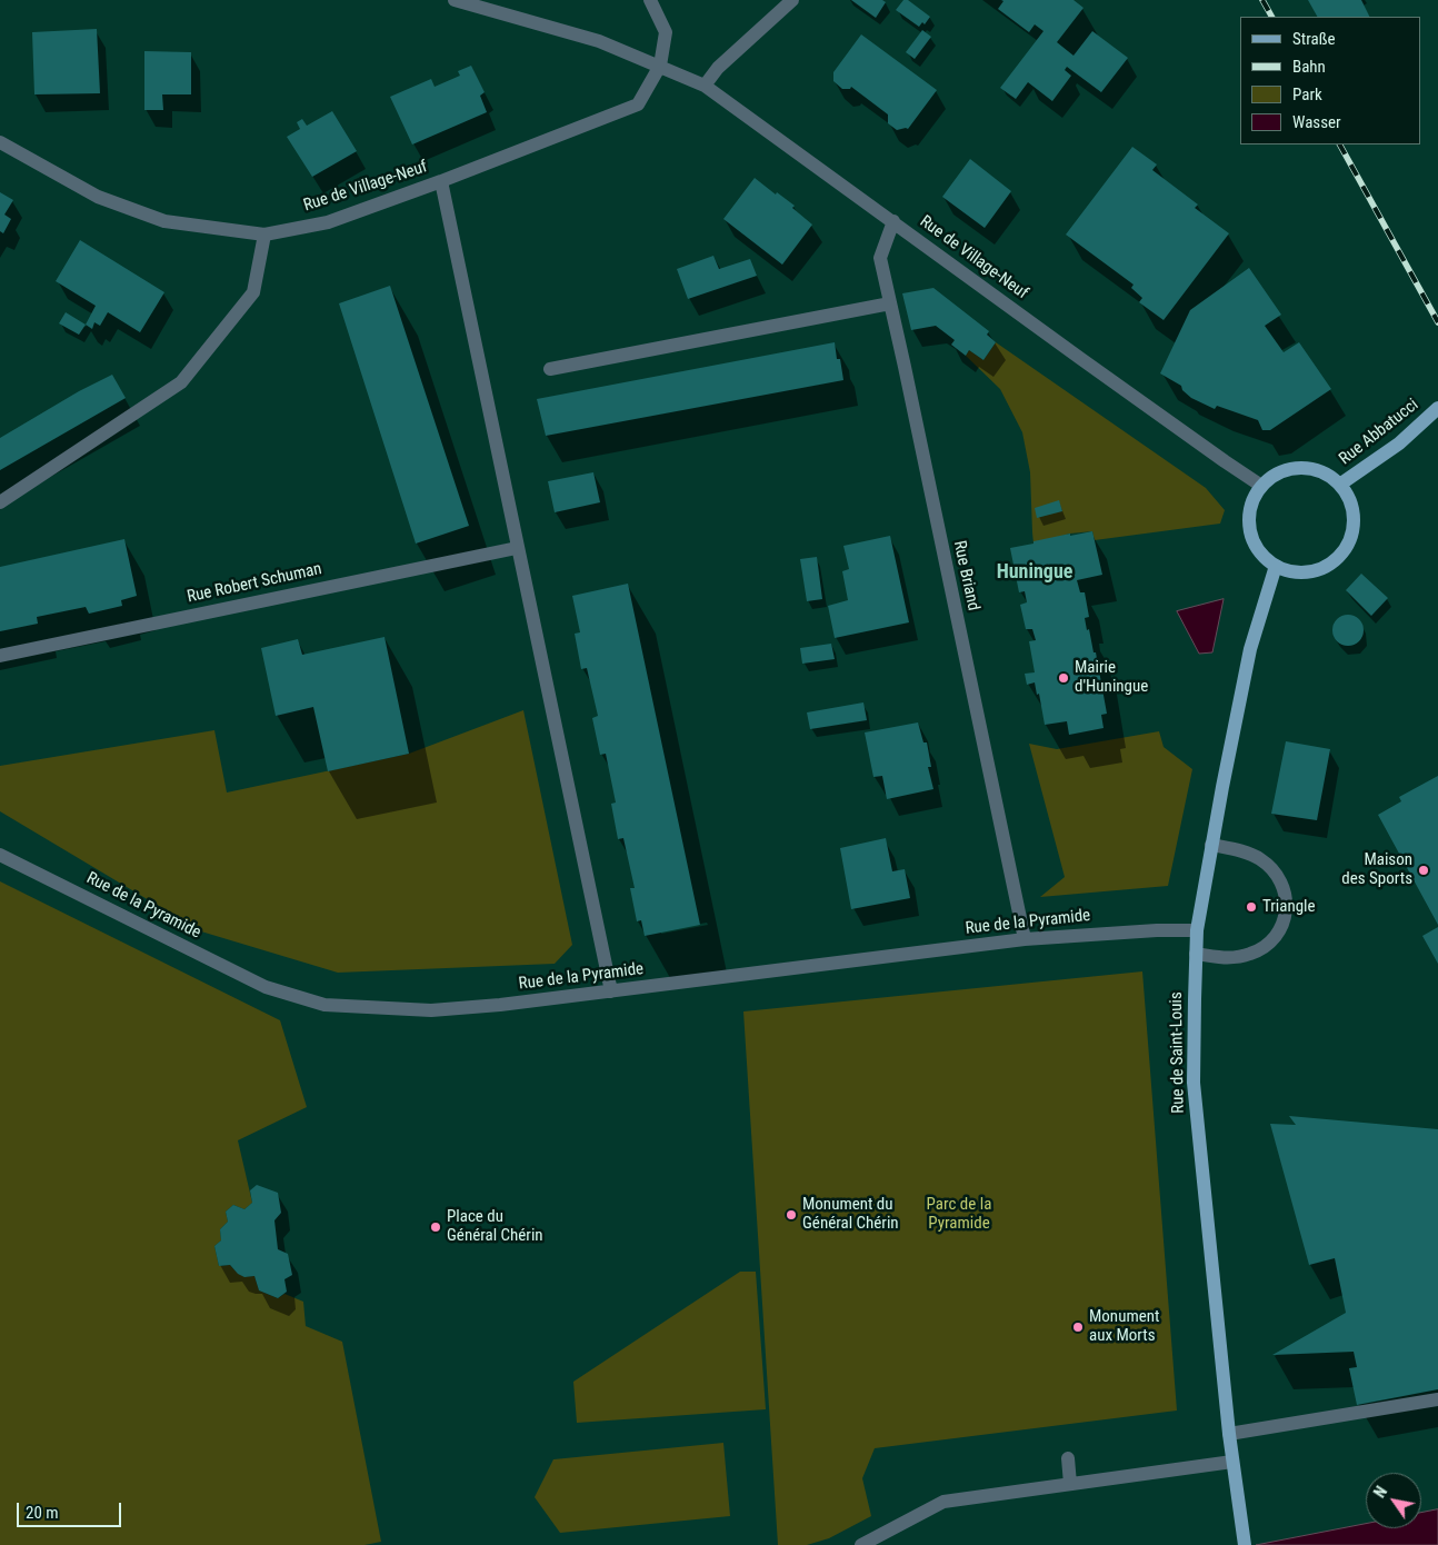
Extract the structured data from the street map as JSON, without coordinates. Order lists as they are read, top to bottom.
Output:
{
  "streets": {
    "main road": ["Rue Abbatucci", "Rue de Saint-Louis"],
    "street": [
      "Rue de Village-Neuf",
      "Rue Briand",
      "Rue Robert Schuman",
      "Rue de la Pyramide"
    ]
  },
  "crossings": [
    ["Rue de Village-Neuf", "Rue Abbatucci"],
    ["Rue de Village-Neuf", "Rue Briand"],
    ["Rue de Village-Neuf", "Rue de Saint-Louis"],
    ["Rue Abbatucci", "Rue de Saint-Louis"],
    ["Rue Briand", "Rue de la Pyramide"],
    ["Rue de la Pyramide", "Rue de Saint-Louis"]
  ],
  "districts": ["Huningue"],
  "parks": ["Parc de la Pyramide"],
  "places": [
    "Mairie d'Huningue",
    "Maison des Sports",
    "Triangle",
    "Monument du Général Chérin",
    "Place du Général Chérin",
    "Monument aux Morts"
  ],
  "legend": [
    "Straße",
    "Bahn",
    "Park",
    "Wasser"
  ],
  "scale_bar": "20 m",
  "north": "top left"
}
